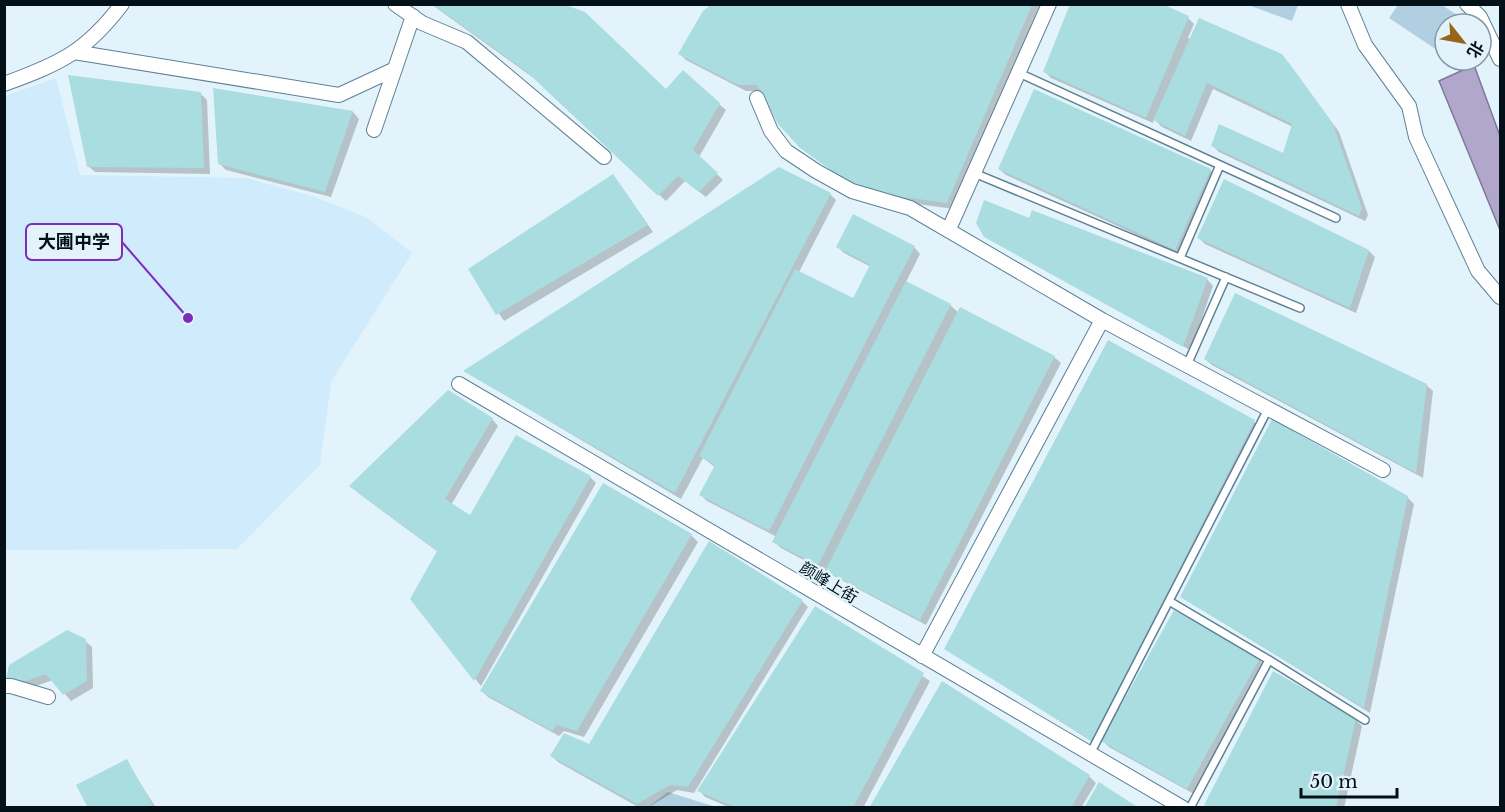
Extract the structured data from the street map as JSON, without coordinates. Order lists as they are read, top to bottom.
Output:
{
  "streets": {
    "street": ["颜峰上街"]
  },
  "places": ["大圃中学"],
  "scale_bar": "50 m",
  "north": "bottom right"
}
